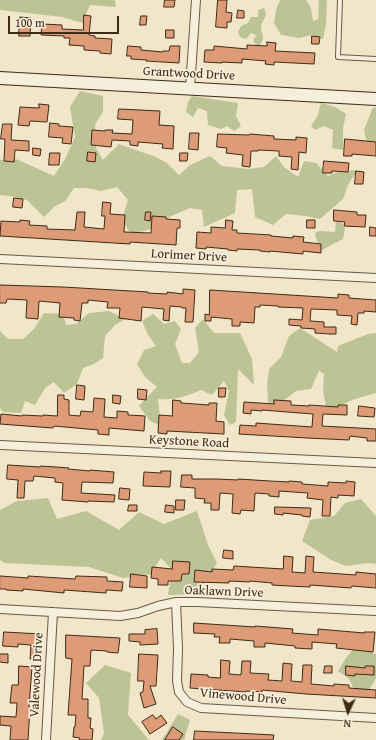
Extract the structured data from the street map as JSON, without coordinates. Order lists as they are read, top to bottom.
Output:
{
  "streets": {
    "street": [
      "Grantwood Drive",
      "Lorimer Drive",
      "Keystone Road",
      "Oaklawn Drive",
      "Valewood Drive",
      "Vinewood Drive"
    ]
  },
  "crossings": [
    ["Oaklawn Drive", "Valewood Drive"],
    ["Oaklawn Drive", "Vinewood Drive"]
  ],
  "scale_bar": "100 m",
  "north": "bottom"
}
